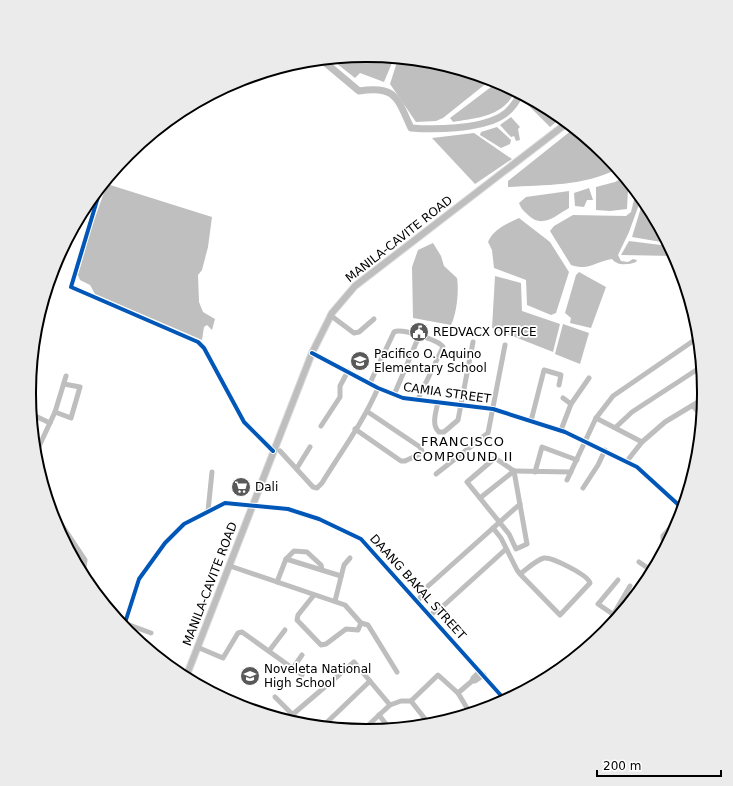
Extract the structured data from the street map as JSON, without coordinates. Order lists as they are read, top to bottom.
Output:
{
  "streets": {
    "main road": ["MANILA-CAVITE ROAD"],
    "street": ["CAMIA STREET", "DAANG BAKAL STREET"]
  },
  "crossings": [
    ["MANILA-CAVITE ROAD", "CAMIA STREET"],
    ["MANILA-CAVITE ROAD", "DAANG BAKAL STREET"]
  ],
  "districts": ["FRANCISCO COMPOUND II"],
  "places": {
    "public building": ["REDVACX OFFICE"],
    "school or university": ["Pacifico O. Aquino Elementary School", "Noveleta National High School"],
    "supermarket": ["Dali"]
  },
  "scale_bar": "200 m"
}
